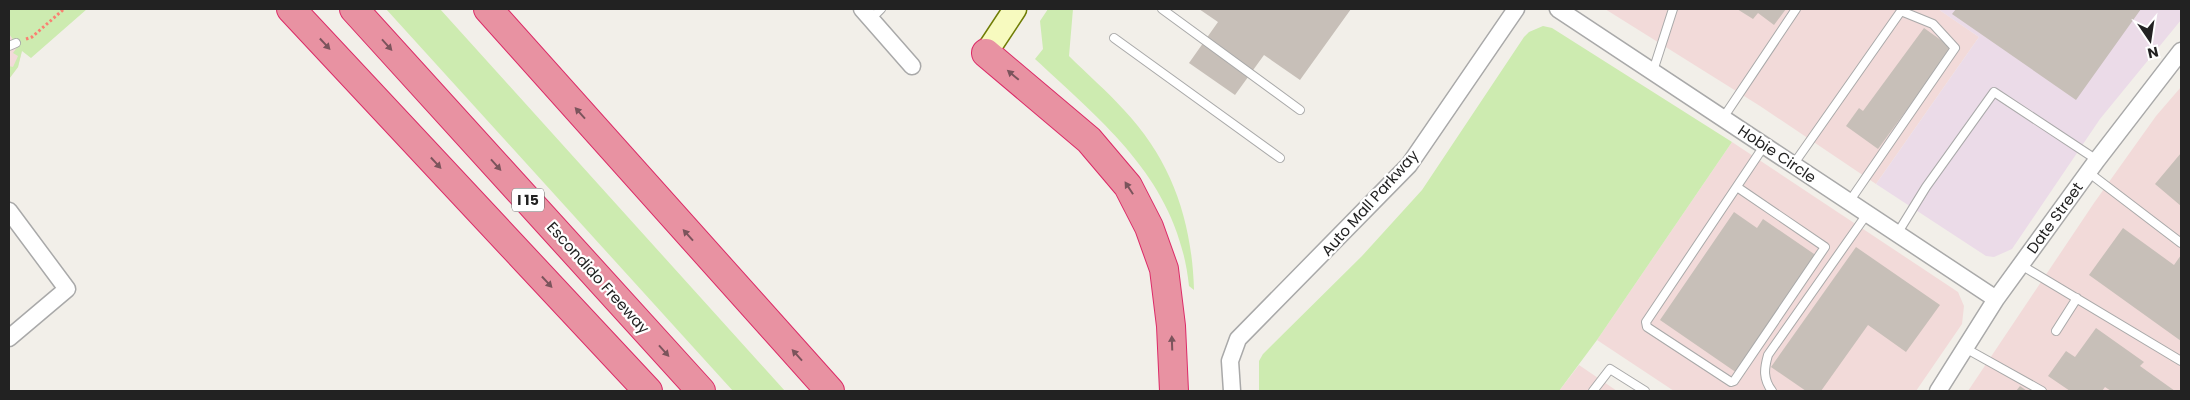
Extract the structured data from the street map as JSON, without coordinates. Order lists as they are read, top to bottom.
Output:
{
  "streets": {
    "highway": ["I 15", "Escondido Freeway"],
    "street": ["Hobie Circle", "Auto Mall Parkway", "Date Street"]
  },
  "crossings": [
    ["Hobie Circle", "Date Street"]
  ],
  "north": "bottom"
}
